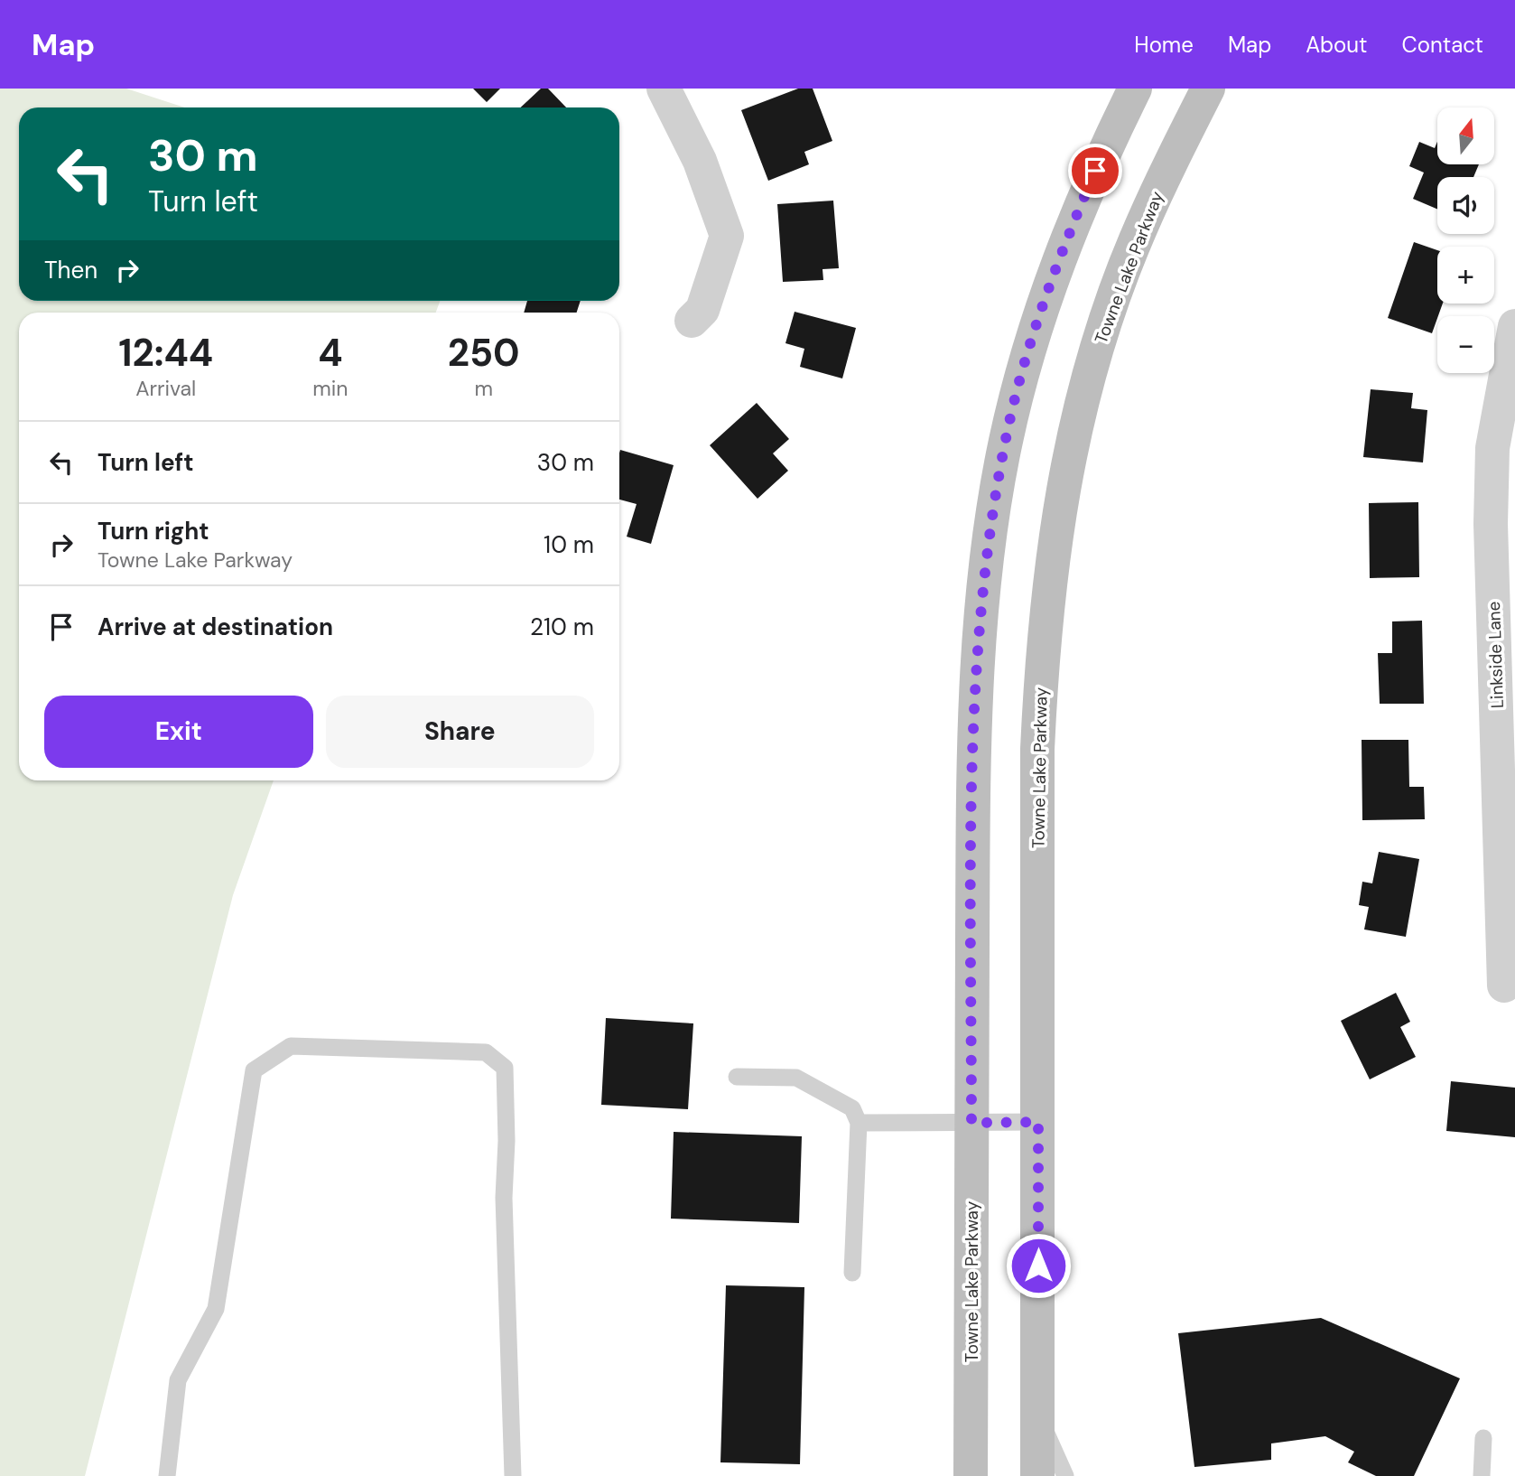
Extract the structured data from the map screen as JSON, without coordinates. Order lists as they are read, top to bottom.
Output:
{
  "streets": {
    "main road": ["Towne Lake Parkway"],
    "street": ["Linkside Lane"]
  },
  "north": "top",
  "page": {
    "header": "Map",
    "nav": [
      "Home",
      "Map",
      "About",
      "Contact"
    ],
    "map_buttons": ["+", "−"],
    "turn": ["30 m", "Turn left"],
    "then": "Then",
    "eta": [
      "12:44",
      "Arrival",
      "4",
      "min",
      "250",
      "m"
    ],
    "list": [
      {
        "name": "Turn left",
        "value": "30 m"
      },
      {
        "name": "Turn right",
        "note": "Towne Lake Parkway",
        "value": "10 m"
      },
      {
        "name": "Arrive at destination",
        "value": "210 m"
      }
    ],
    "buttons": ["Exit", "Share"]
  }
}
